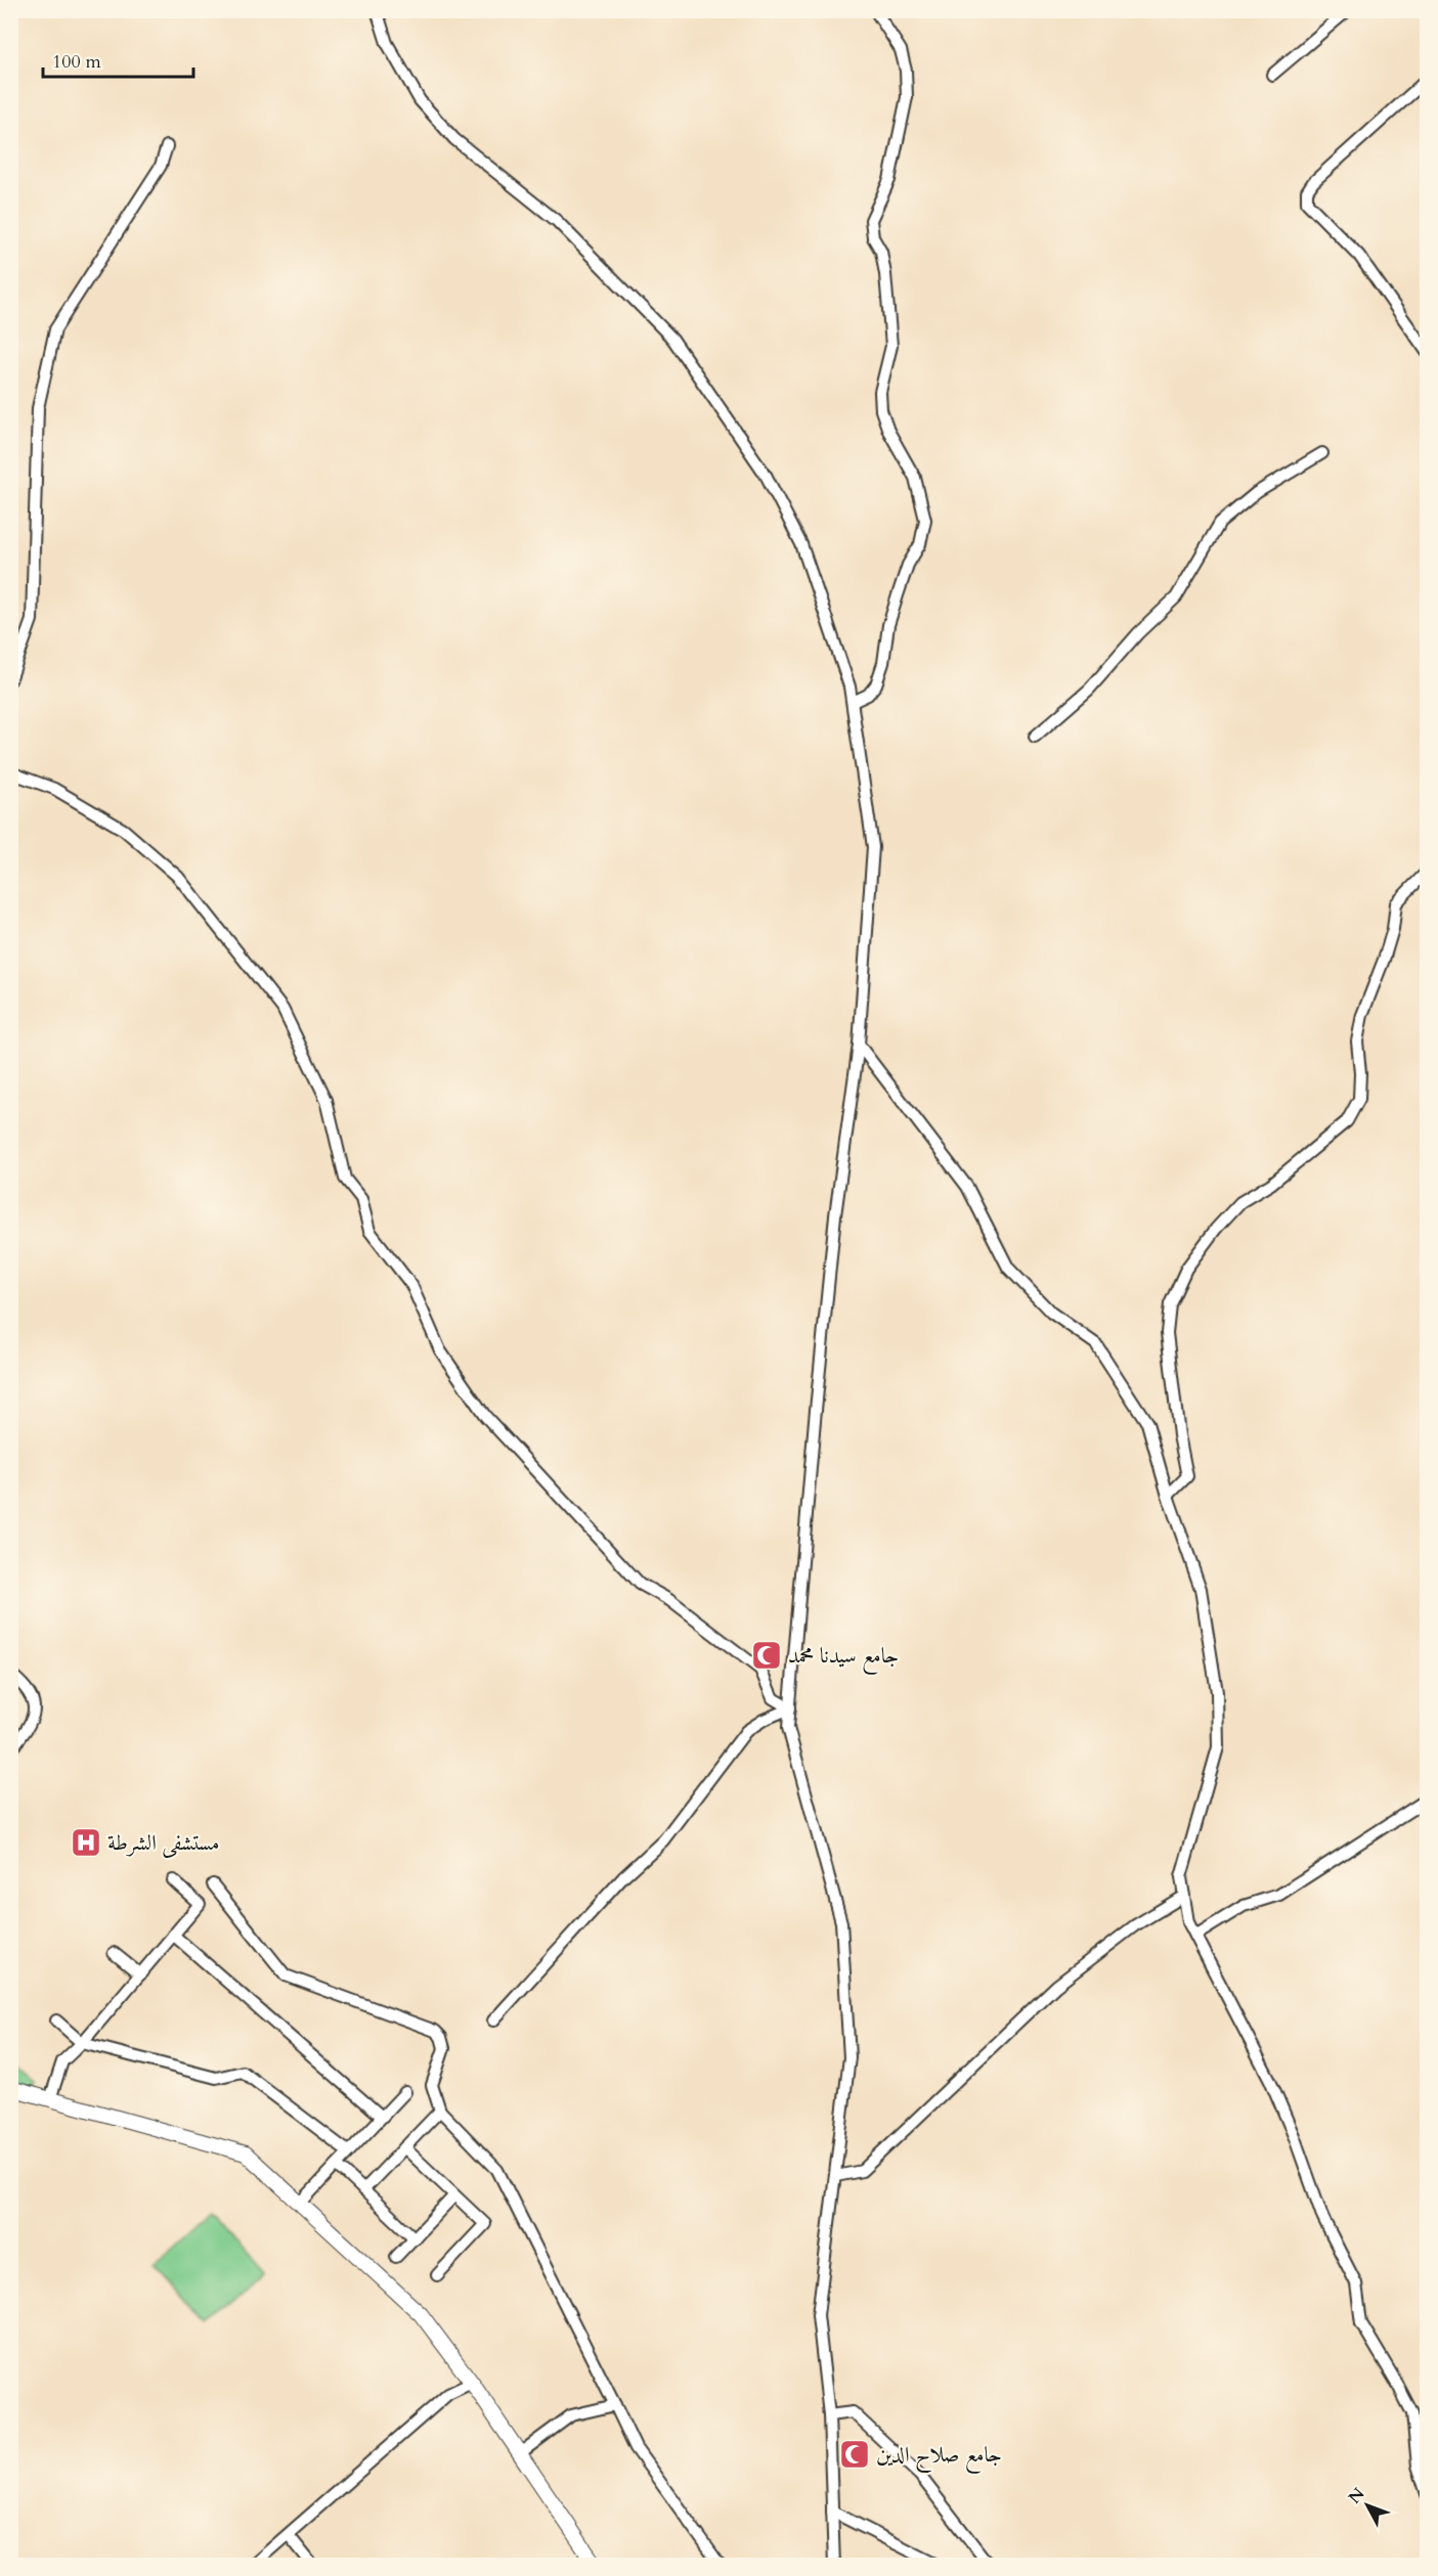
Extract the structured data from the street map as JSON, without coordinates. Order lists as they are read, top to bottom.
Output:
{
  "places": {
    "mosque": ["جامع سيدنا محمد", "جامع صلاح الدين"],
    "hospital": ["مستشفى الشرطة"]
  },
  "scale_bar": "100 m",
  "north": "top left"
}
